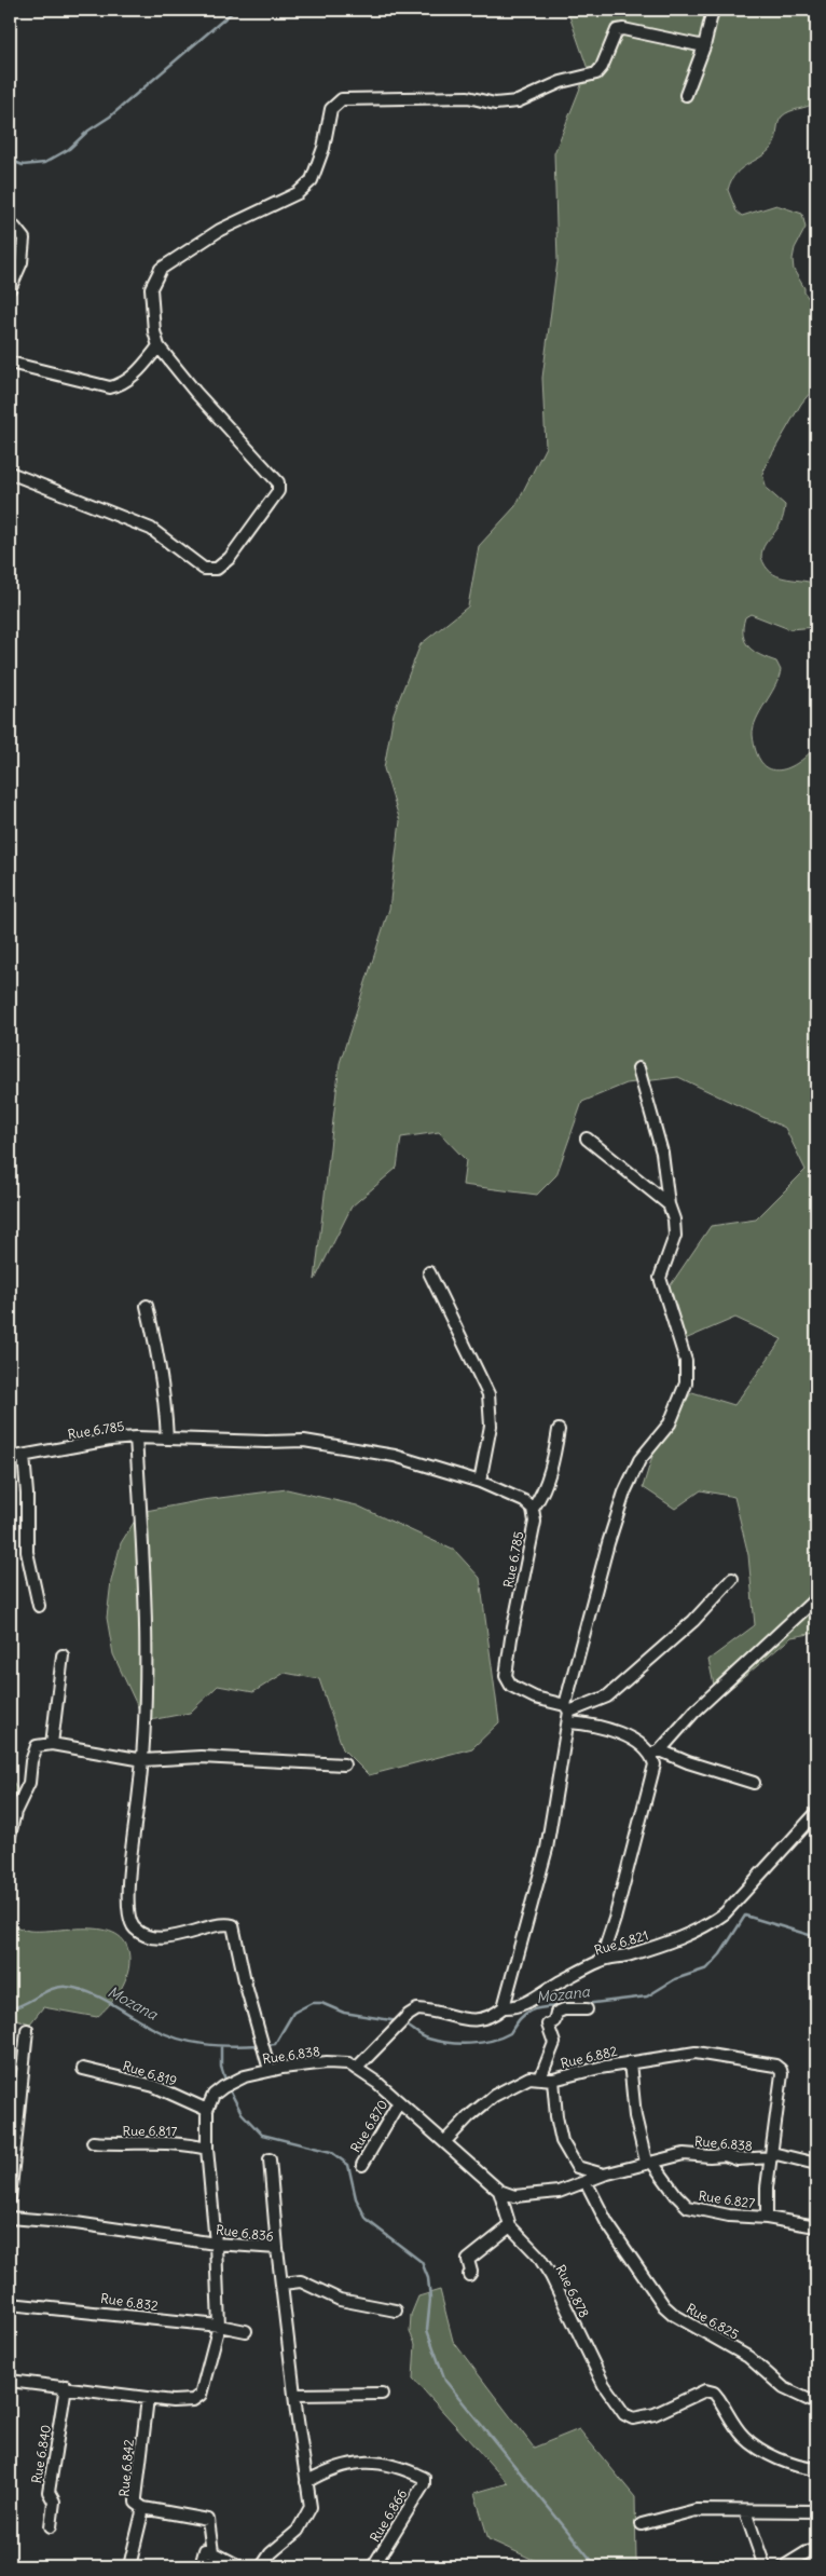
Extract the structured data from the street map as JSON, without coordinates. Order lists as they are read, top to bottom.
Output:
{
  "streets": {
    "street": [
      "Rue 6.785",
      "Rue 6.821",
      "Rue 6.838",
      "Rue 6.882",
      "Rue 6.819",
      "Rue 6.870",
      "Rue 6.817",
      "Rue 6.827",
      "Rue 6.836",
      "Rue 6.878",
      "Rue 6.832",
      "Rue 6.825",
      "Rue 6.840",
      "Rue 6.842",
      "Rue 6.866"
    ]
  },
  "crossings": [
    ["Rue 6.821", "Rue 6.838"],
    ["Rue 6.838", "Rue 6.882"],
    ["Rue 6.838", "Rue 6.819"],
    ["Rue 6.838", "Rue 6.870"],
    ["Rue 6.838", "Rue 6.827"],
    ["Rue 6.838", "Rue 6.878"],
    ["Rue 6.838", "Rue 6.825"],
    ["Rue 6.836", "Rue 6.866"]
  ],
  "water": ["Mozana"]
}
